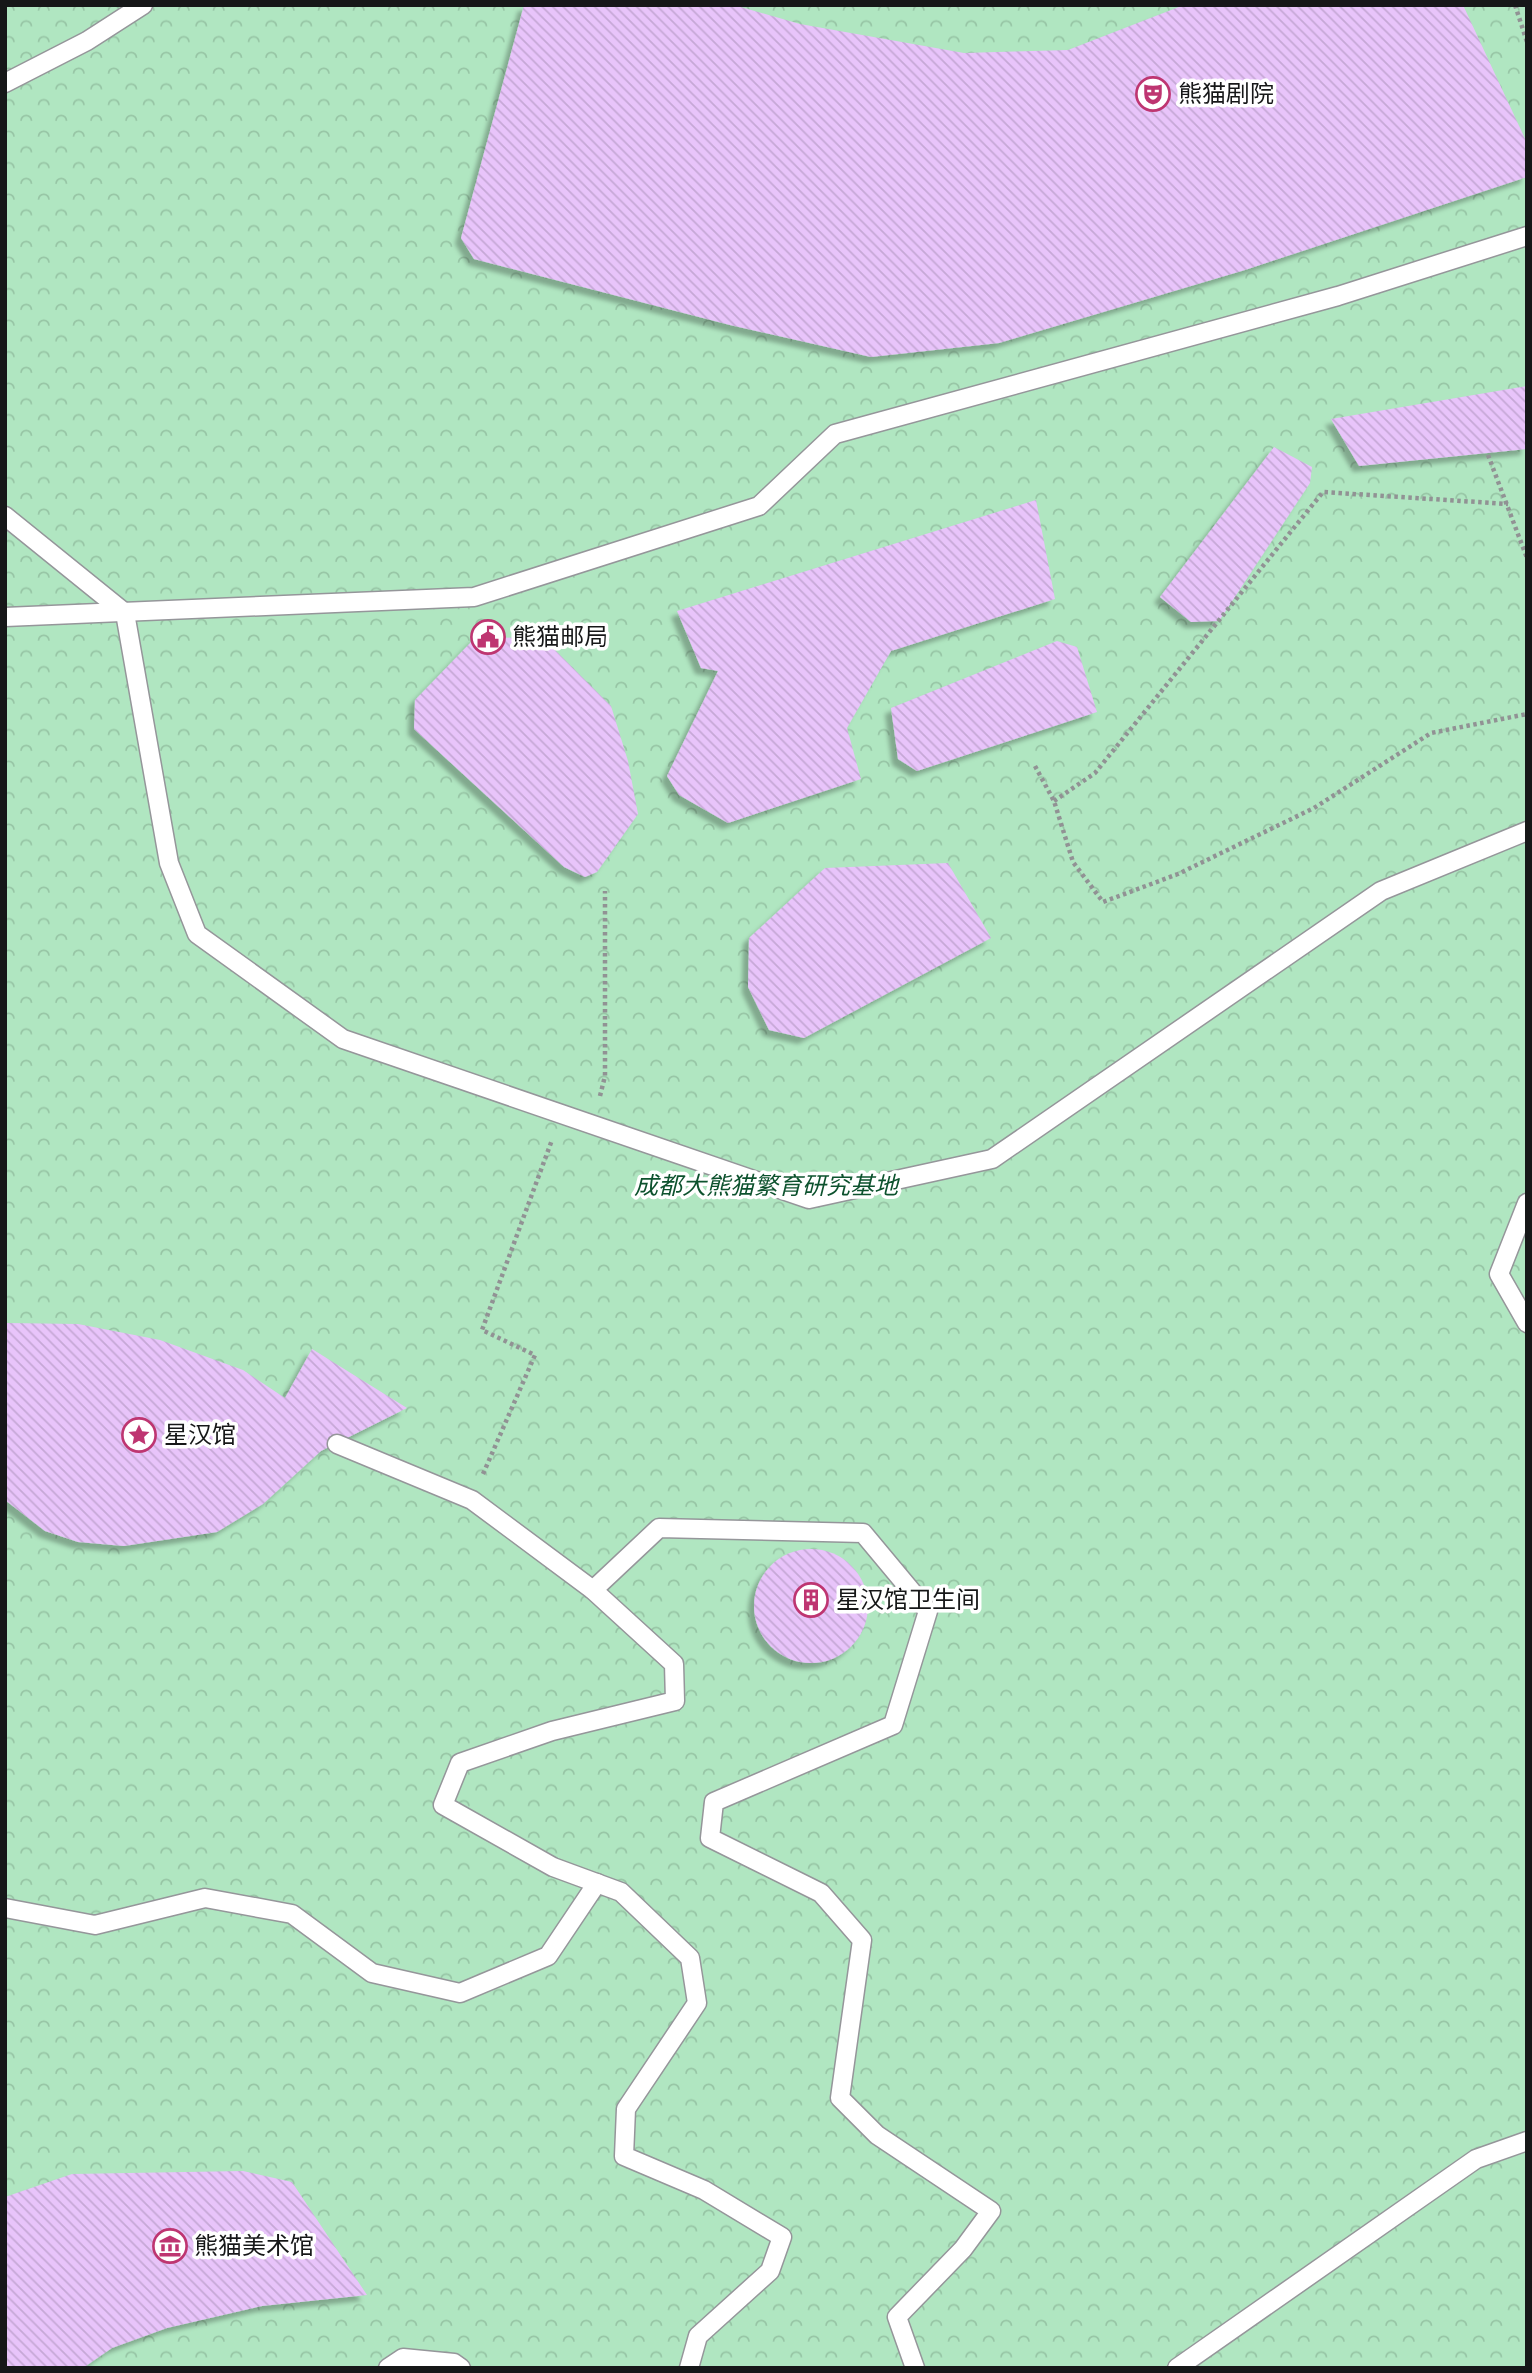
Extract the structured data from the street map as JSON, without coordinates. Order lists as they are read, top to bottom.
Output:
{
  "parks": ["成都大熊猫繁育研究基地"],
  "places": {
    "theatre": ["熊猫剧院"],
    "public building": ["熊猫邮局"],
    "place": ["星汉馆"],
    "building": ["星汉馆卫生间"],
    "museum": ["熊猫美术馆"]
  }
}
